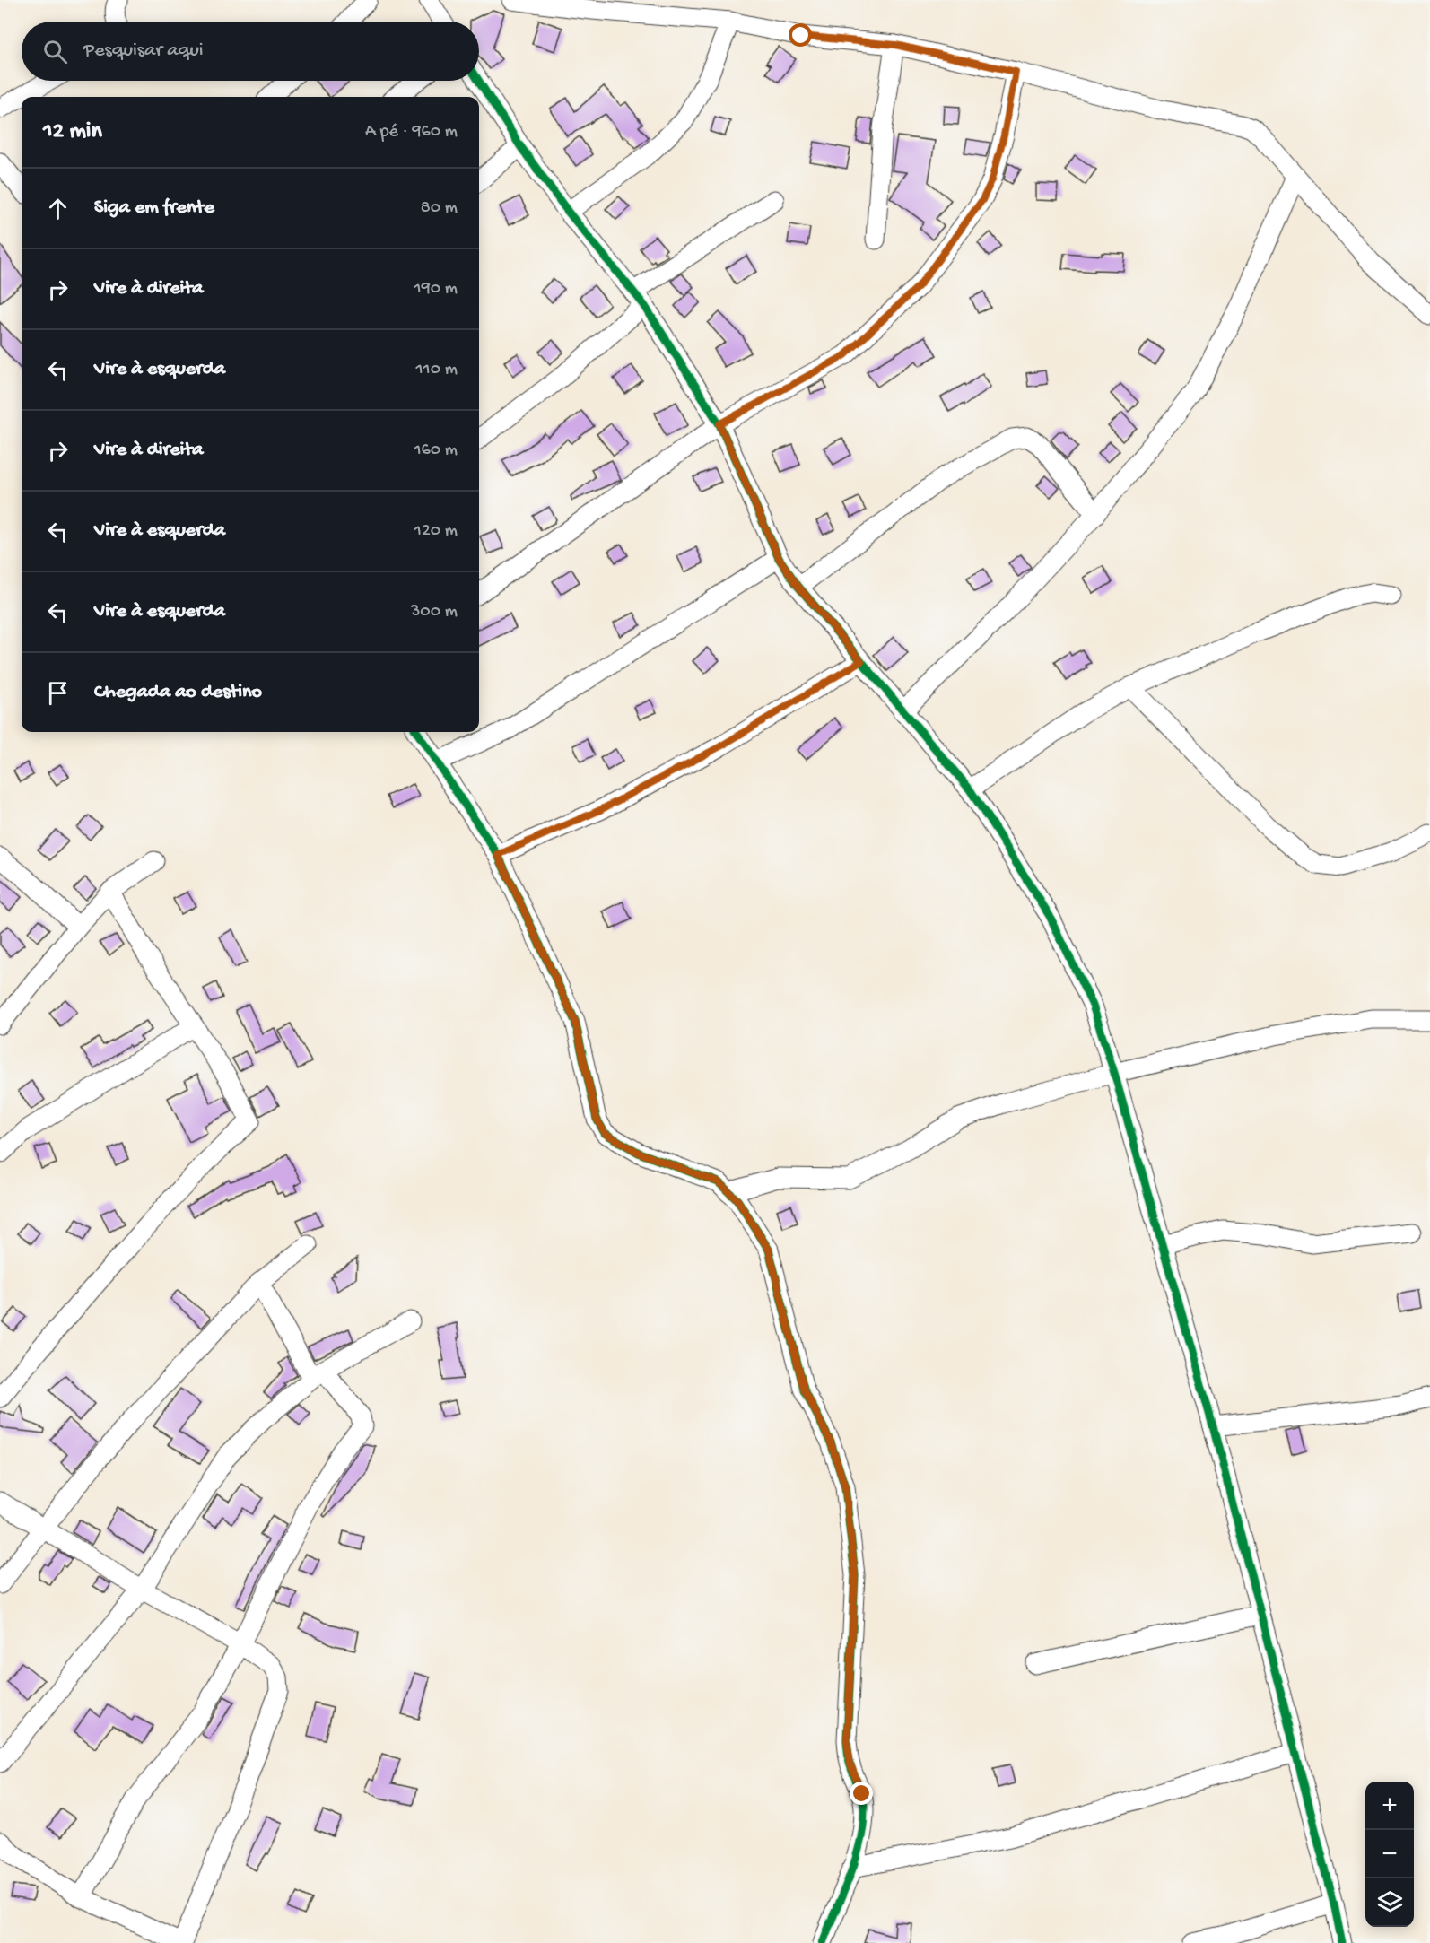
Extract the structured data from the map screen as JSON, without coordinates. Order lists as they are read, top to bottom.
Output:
{
  "page": {
    "search": "Pesquisar aqui",
    "heading": ["12 min", "A pé · 960 m"],
    "list": [
      ["Siga em frente", "80 m"],
      ["Vire à direita", "190 m"],
      ["Vire à esquerda", "110 m"],
      ["Vire à direita", "160 m"],
      ["Vire à esquerda", "120 m"],
      ["Vire à esquerda", "300 m"],
      "Chegada ao destino"
    ],
    "map_buttons": ["+", "−"]
  }
}
